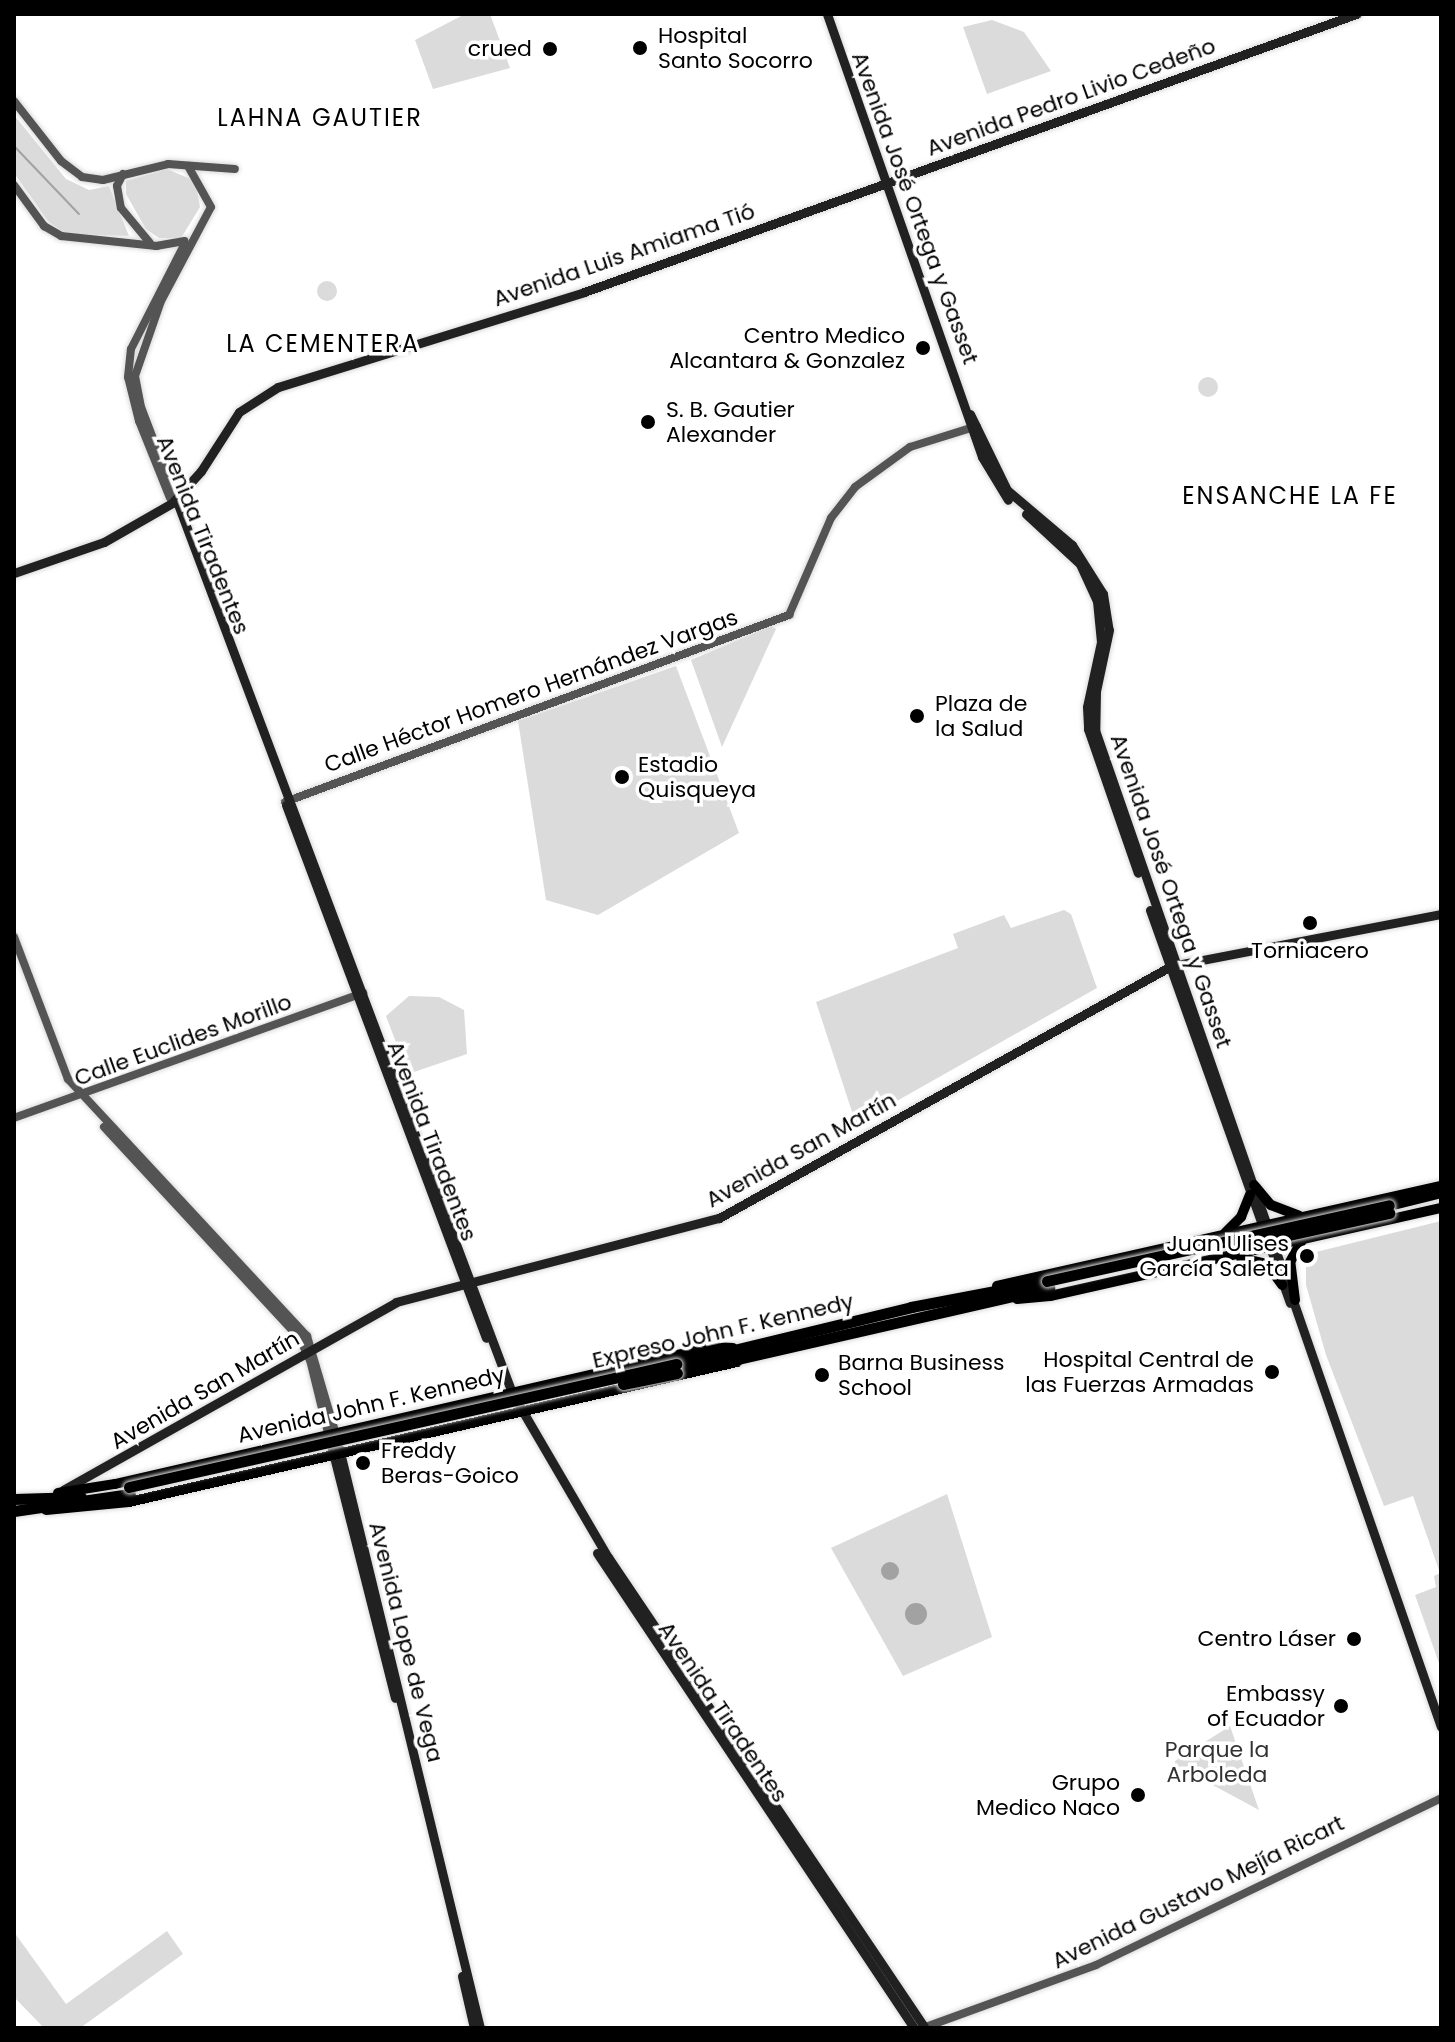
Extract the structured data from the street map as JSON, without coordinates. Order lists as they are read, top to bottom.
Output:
{
  "streets": {
    "highway": ["Expreso John F. Kennedy"],
    "main road": [
      "Avenida Pedro Livio Cedeño",
      "Avenida José Ortega y Gasset",
      "Avenida Luis Amiama Tió",
      "Avenida Tiradentes",
      "Avenida San Martín",
      "Avenida John F. Kennedy",
      "Avenida Lope de Vega"
    ],
    "street": ["Calle Héctor Homero Hernández Vargas", "Calle Euclides Morillo", "Avenida Gustavo Mejía Ricart"]
  },
  "crossings": [
    ["Avenida Pedro Livio Cedeño", "Avenida José Ortega y Gasset"],
    ["Avenida Pedro Livio Cedeño", "Avenida Luis Amiama Tió"],
    ["Avenida José Ortega y Gasset", "Avenida Luis Amiama Tió"],
    ["Avenida José Ortega y Gasset", "Calle Héctor Homero Hernández Vargas"],
    ["Avenida José Ortega y Gasset", "Avenida San Martín"],
    ["Avenida Luis Amiama Tió", "Avenida Tiradentes"],
    ["Avenida Tiradentes", "Calle Héctor Homero Hernández Vargas"],
    ["Avenida Tiradentes", "Calle Euclides Morillo"],
    ["Avenida Tiradentes", "Avenida San Martín"],
    ["Avenida Tiradentes", "Avenida John F. Kennedy"],
    ["Avenida Tiradentes", "Avenida Gustavo Mejía Ricart"],
    ["Calle Euclides Morillo", "Avenida Lope de Vega"],
    ["Avenida San Martín", "Avenida John F. Kennedy"],
    ["Avenida San Martín", "Avenida Lope de Vega"],
    ["Expreso John F. Kennedy", "Avenida John F. Kennedy"],
    ["Avenida John F. Kennedy", "Avenida Lope de Vega"]
  ],
  "districts": ["LAHNA GAUTIER", "LA CEMENTERA", "ENSANCHE LA FE"],
  "parks": ["Parque la Arboleda"],
  "places": [
    "Hospital Santo Socorro",
    "crued",
    "Centro Medico Alcantara & Gonzalez",
    "S. B. Gautier Alexander",
    "Plaza de la Salud",
    "Estadio Quisqueya",
    "Torniacero",
    "Juan Ulises García Saleta",
    "Hospital Central de las Fuerzas Armadas",
    "Barna Business School",
    "Freddy Beras-Goico",
    "Centro Láser",
    "Embassy of Ecuador",
    "Grupo Medico Naco"
  ]
}
